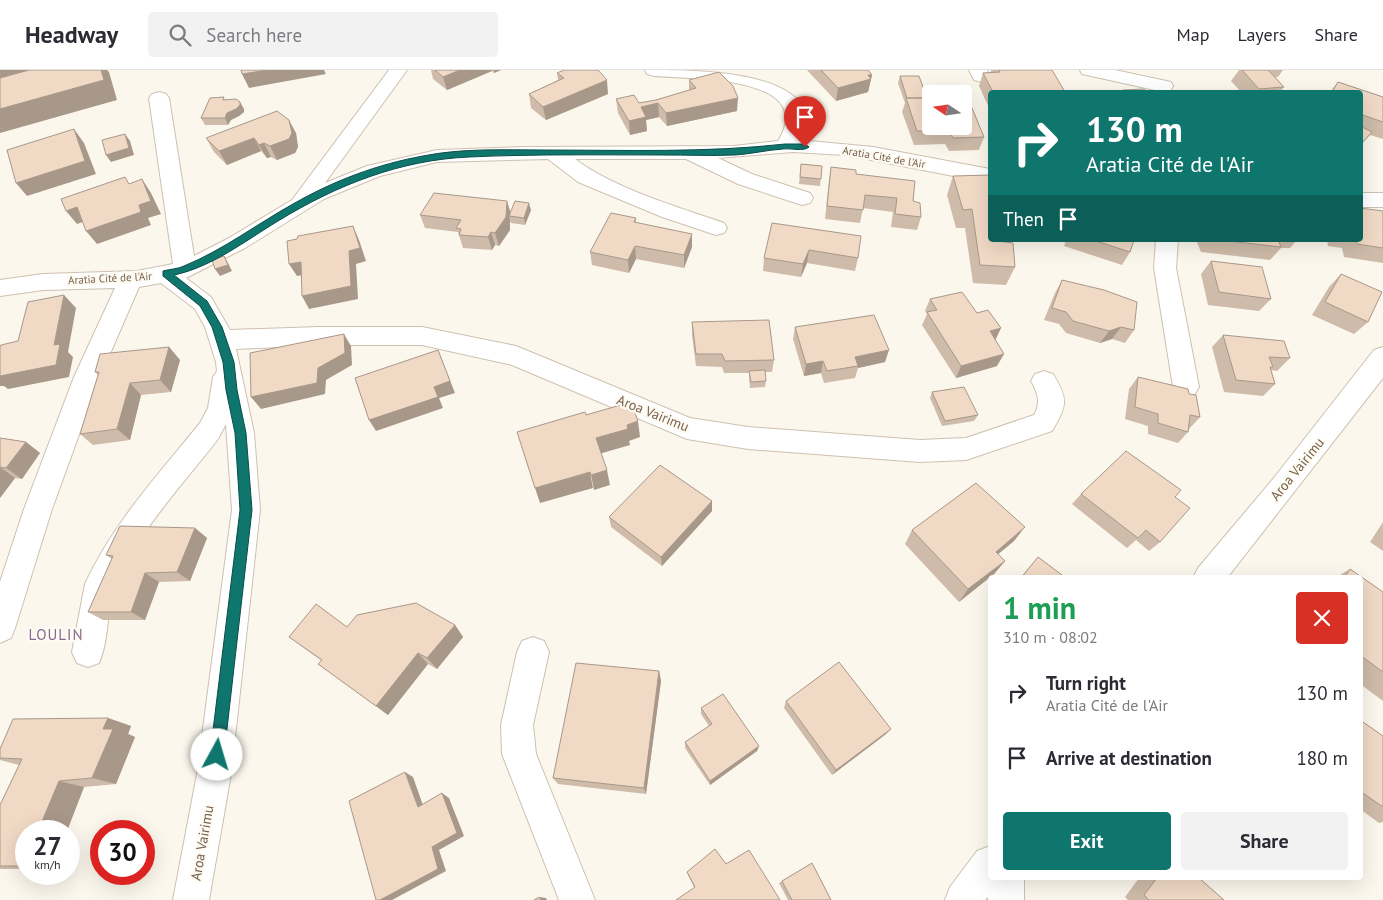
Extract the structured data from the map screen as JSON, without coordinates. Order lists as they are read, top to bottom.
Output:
{
  "streets": {
    "street": ["Aratia Cité de l'Air", "Aroa Vairimu"]
  },
  "crossings": [
    ["Aratia Cité de l'Air", "Aroa Vairimu"]
  ],
  "districts": ["LOULIN"],
  "north": "left",
  "page": {
    "header": "Headway",
    "search": "Search here",
    "nav": ["Map", "Layers", "Share"],
    "turn": ["130 m", "Aratia Cité de l'Air"],
    "then": "Then",
    "heading": ["1 min", "310 m · 08:02"],
    "list": [
      {
        "name": "Turn right",
        "note": "Aratia Cité de l'Air",
        "value": "130 m"
      },
      {
        "name": "Arrive at destination",
        "value": "180 m"
      }
    ],
    "buttons": ["Exit", "Share"],
    "speed": "27 km/h",
    "limit": "30"
  }
}
